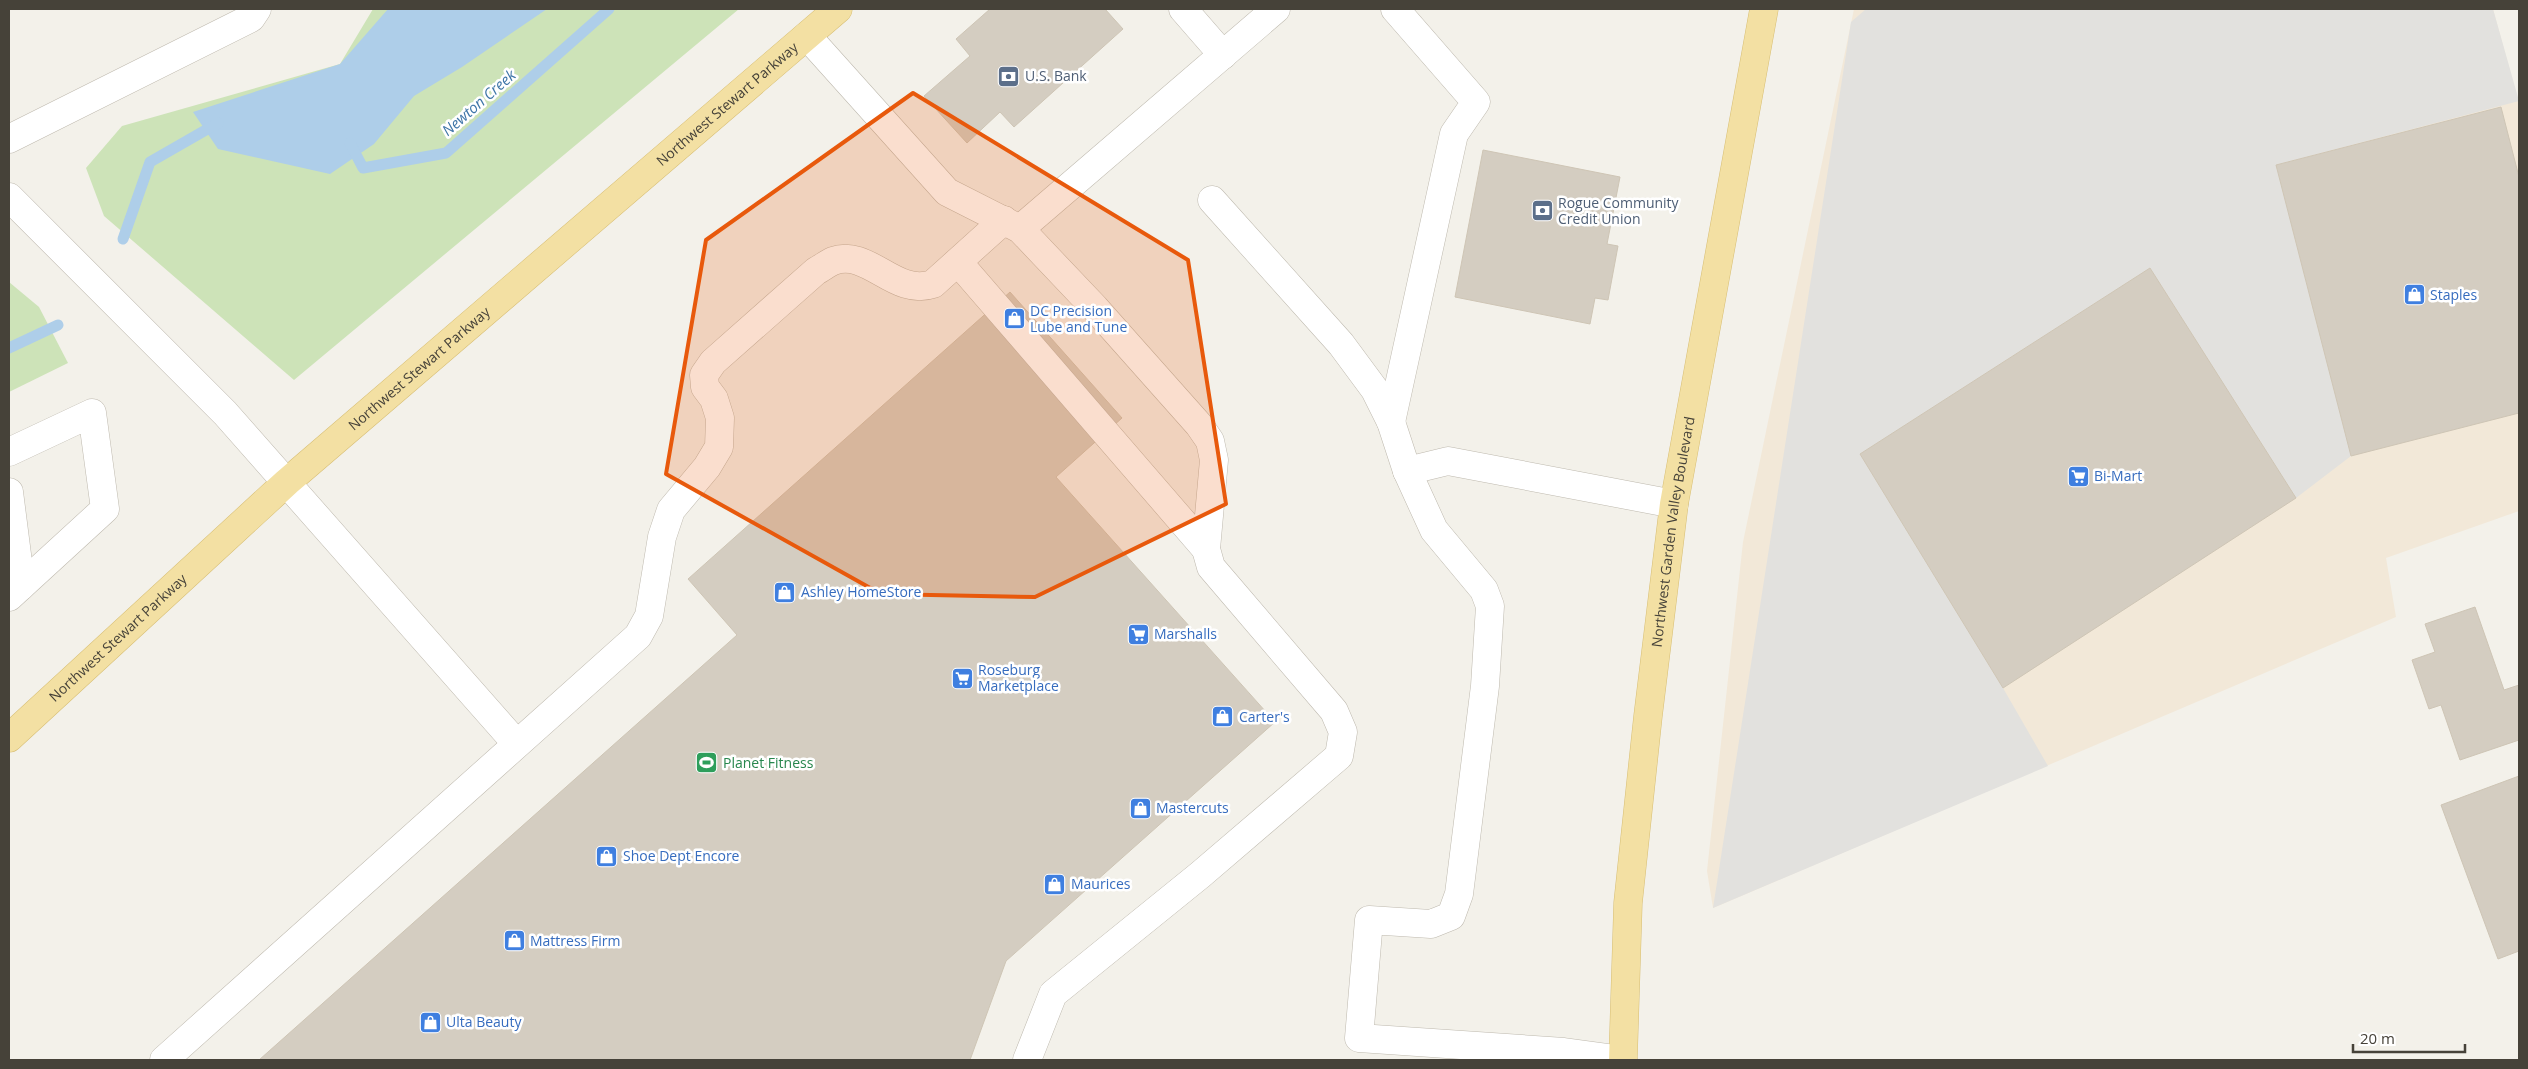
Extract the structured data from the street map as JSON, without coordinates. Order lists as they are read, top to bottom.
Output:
{
  "streets": {
    "main road": ["Northwest Stewart Parkway", "Northwest Garden Valley Boulevard"]
  },
  "water": ["Newton Creek"],
  "places": {
    "bank": ["U.S. Bank", "Rogue Community Credit Union"],
    "shop": [
      "Staples",
      "DC Precision Lube and Tune",
      "Ashley HomeStore",
      "Carter's",
      "Mastercuts",
      "Shoe Dept Encore",
      "Maurices",
      "Mattress Firm",
      "Ulta Beauty"
    ],
    "supermarket": ["Bi-Mart", "Marshalls", "Roseburg Marketplace"],
    "sports": ["Planet Fitness"]
  },
  "scale_bar": "20 m"
}
